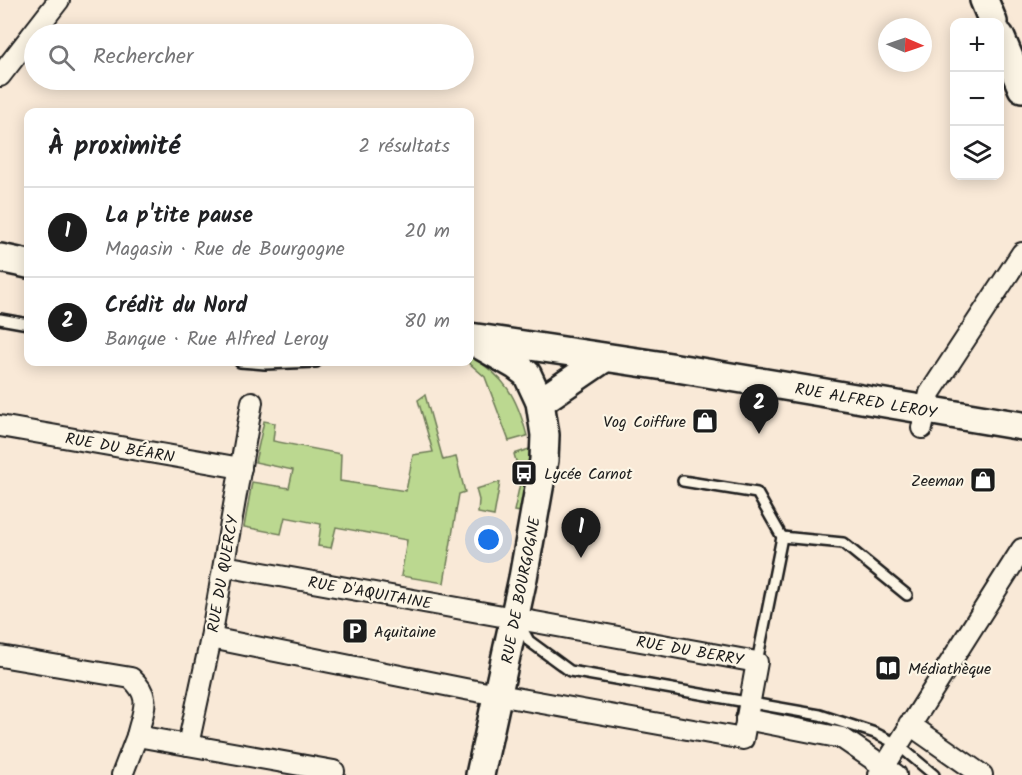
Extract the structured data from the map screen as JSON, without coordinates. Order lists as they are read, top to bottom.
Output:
{
  "streets": {
    "main road": ["RUE ALFRED LEROY", "RUE DE BOURGOGNE"],
    "street": [
      "RUE DU BÉARN",
      "RUE DU QUERCY",
      "RUE D'AQUITAINE",
      "RUE DU BERRY"
    ]
  },
  "crossings": [
    ["RUE ALFRED LEROY", "RUE DE BOURGOGNE"],
    ["RUE DU BÉARN", "RUE DU QUERCY"],
    ["RUE DU QUERCY", "RUE D'AQUITAINE"],
    ["RUE DE BOURGOGNE", "RUE D'AQUITAINE"],
    ["RUE DE BOURGOGNE", "RUE DU BERRY"],
    ["RUE D'AQUITAINE", "RUE DU BERRY"]
  ],
  "places": {
    "shop": ["Vog Coiffure", "Zeeman"],
    "bus stop": ["Lycée Carnot"],
    "parking": ["Aquitaine"],
    "library": ["Médiathèque"]
  },
  "north": "right",
  "page": {
    "map_buttons": ["+", "−"],
    "search": "Rechercher",
    "heading": ["À proximité", "2 résultats"],
    "list": [
      {
        "mark": "1",
        "name": "La p'tite pause",
        "note": "Magasin · Rue de Bourgogne",
        "value": "20 m"
      },
      {
        "mark": "2",
        "name": "Crédit du Nord",
        "note": "Banque · Rue Alfred Leroy",
        "value": "80 m"
      }
    ],
    "pins": ["2", "1"]
  }
}
